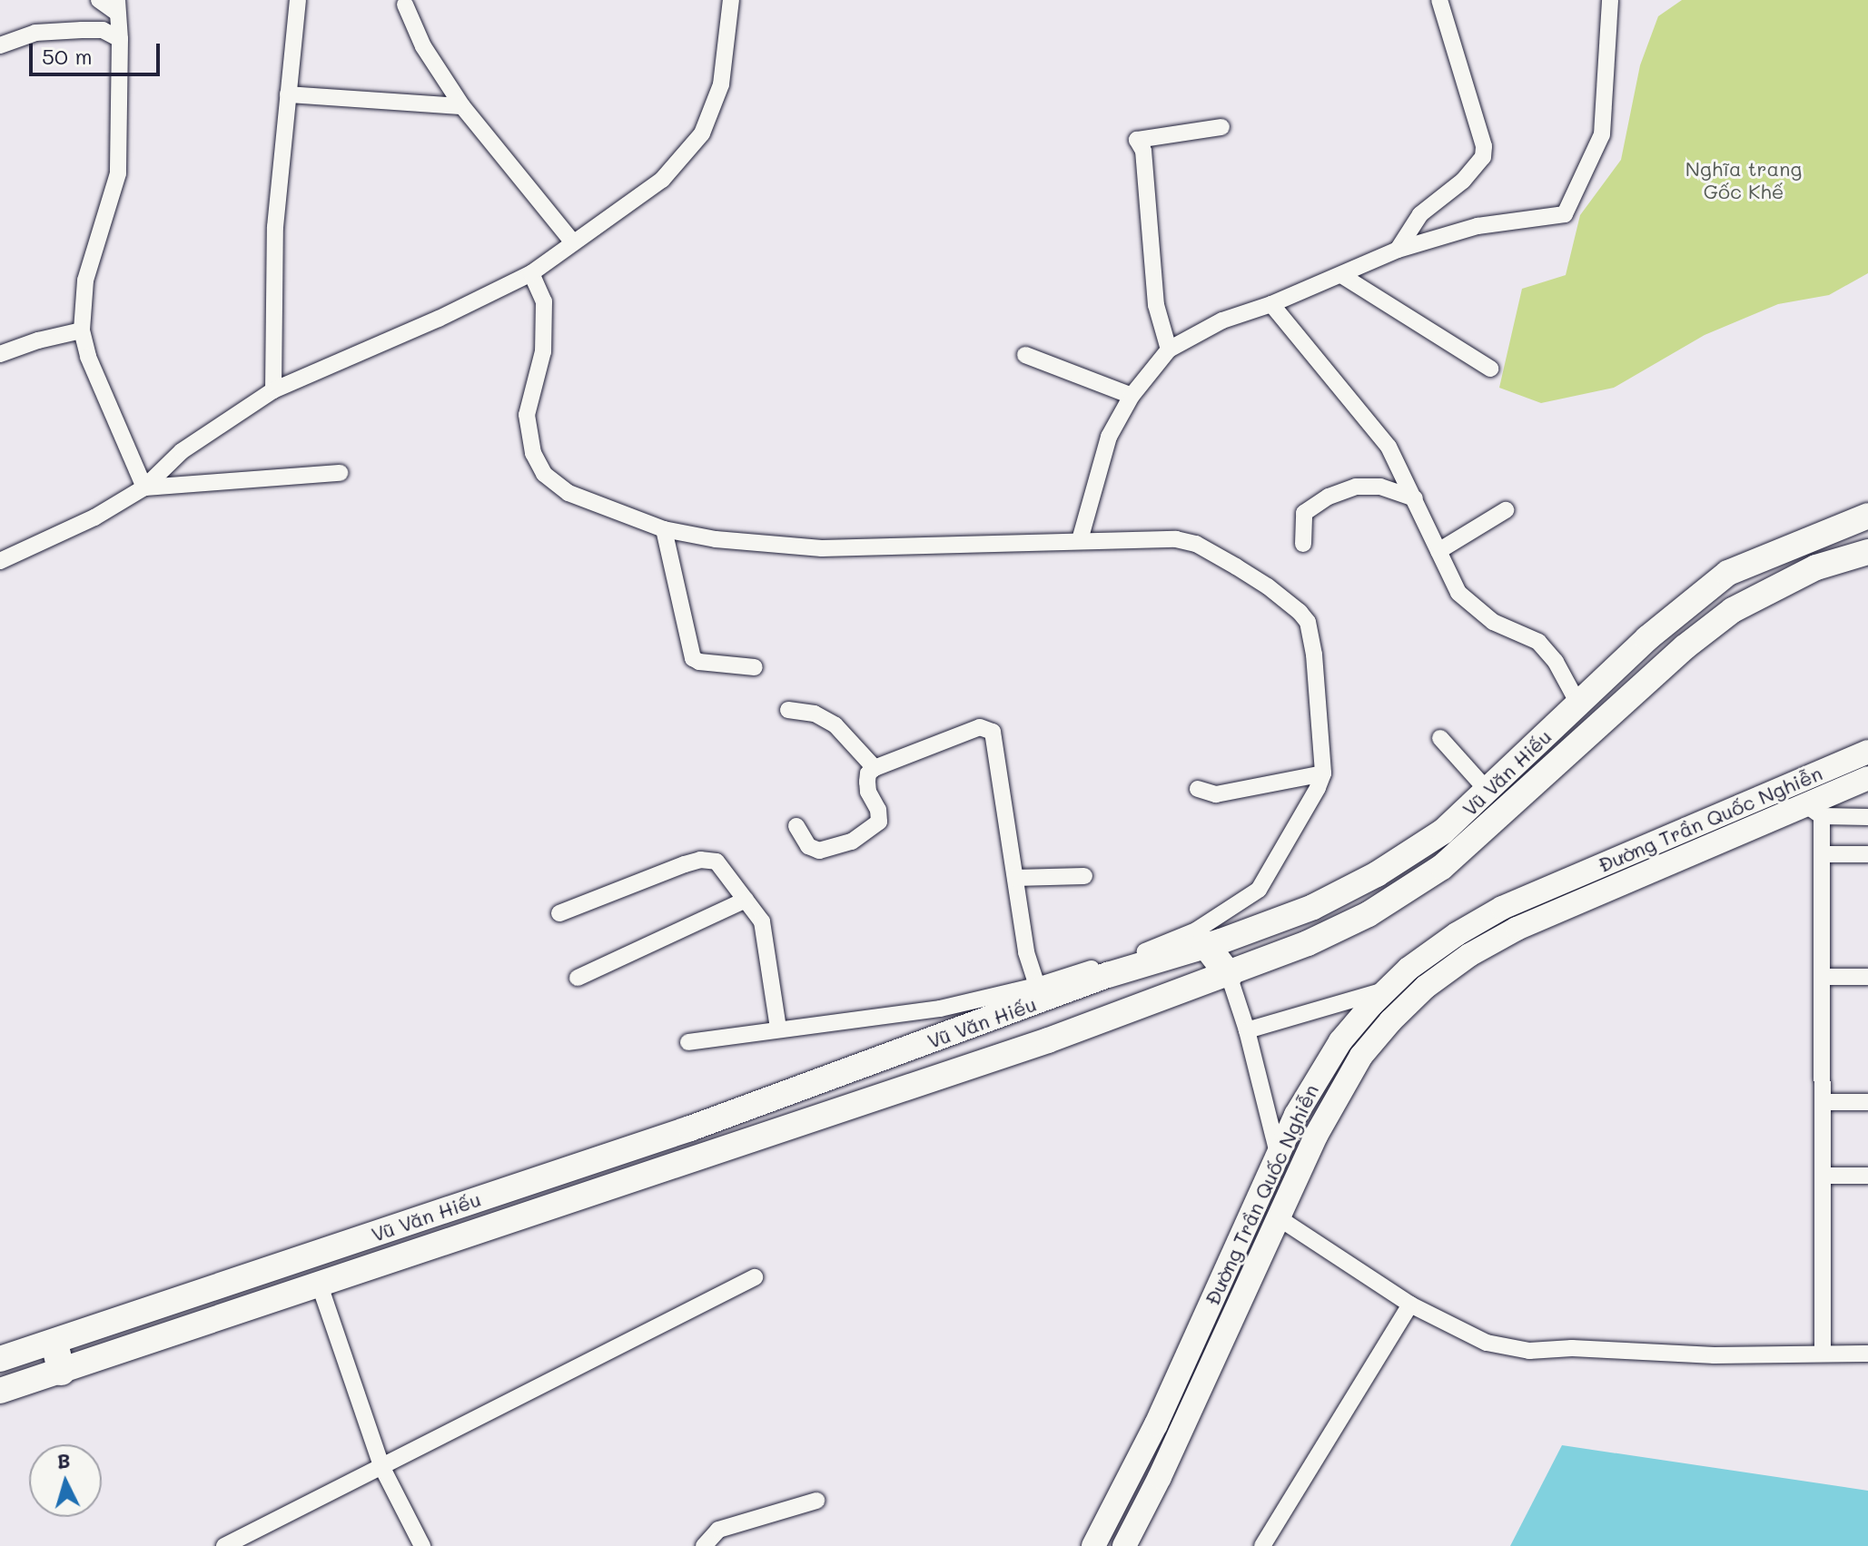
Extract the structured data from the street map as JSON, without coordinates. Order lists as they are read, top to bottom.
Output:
{
  "streets": {
    "main road": ["Vũ Văn Hiếu", "Đường Trần Quốc Nghiễn"]
  },
  "parks": ["Nghĩa trang Gốc Khế"],
  "scale_bar": "50 m",
  "north": "top"
}
